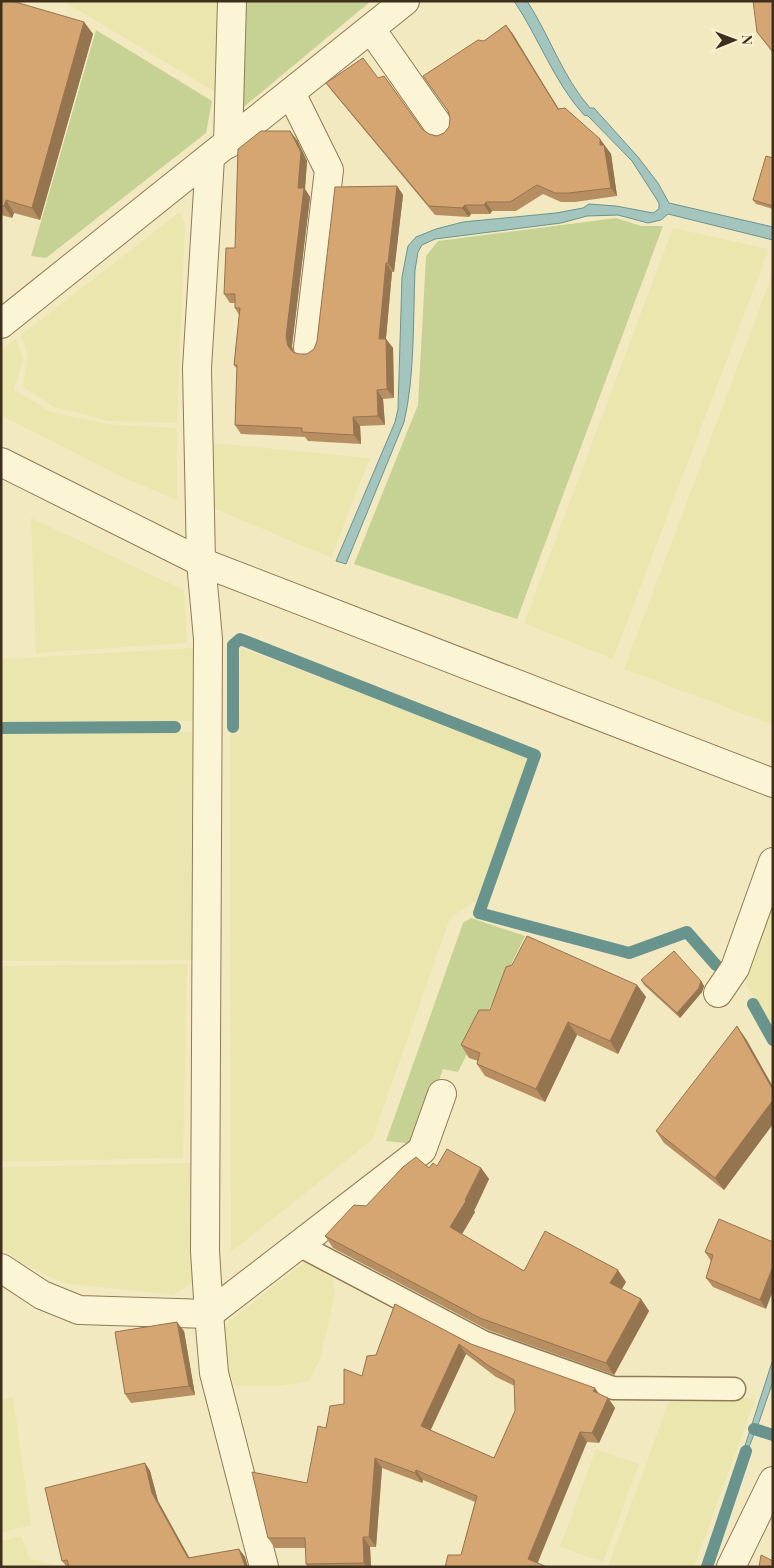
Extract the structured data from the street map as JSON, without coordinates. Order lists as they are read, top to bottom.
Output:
{
  "north": "right"
}
